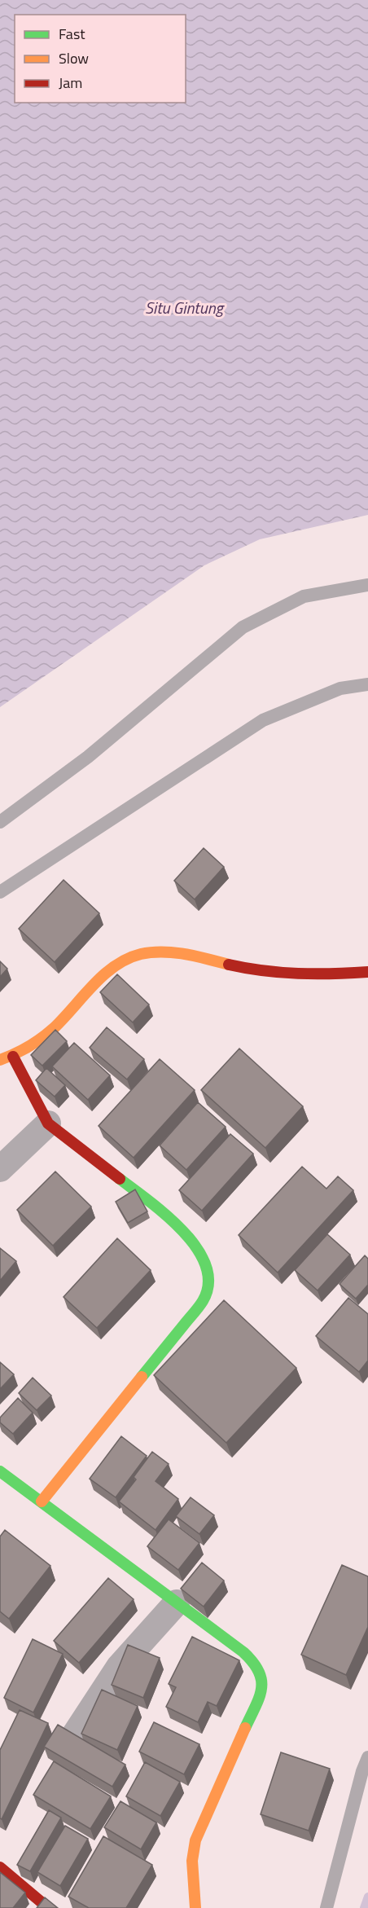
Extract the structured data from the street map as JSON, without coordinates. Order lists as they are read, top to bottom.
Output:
{
  "water": ["Situ Gintung"],
  "legend": ["Fast", "Slow", "Jam"]
}
